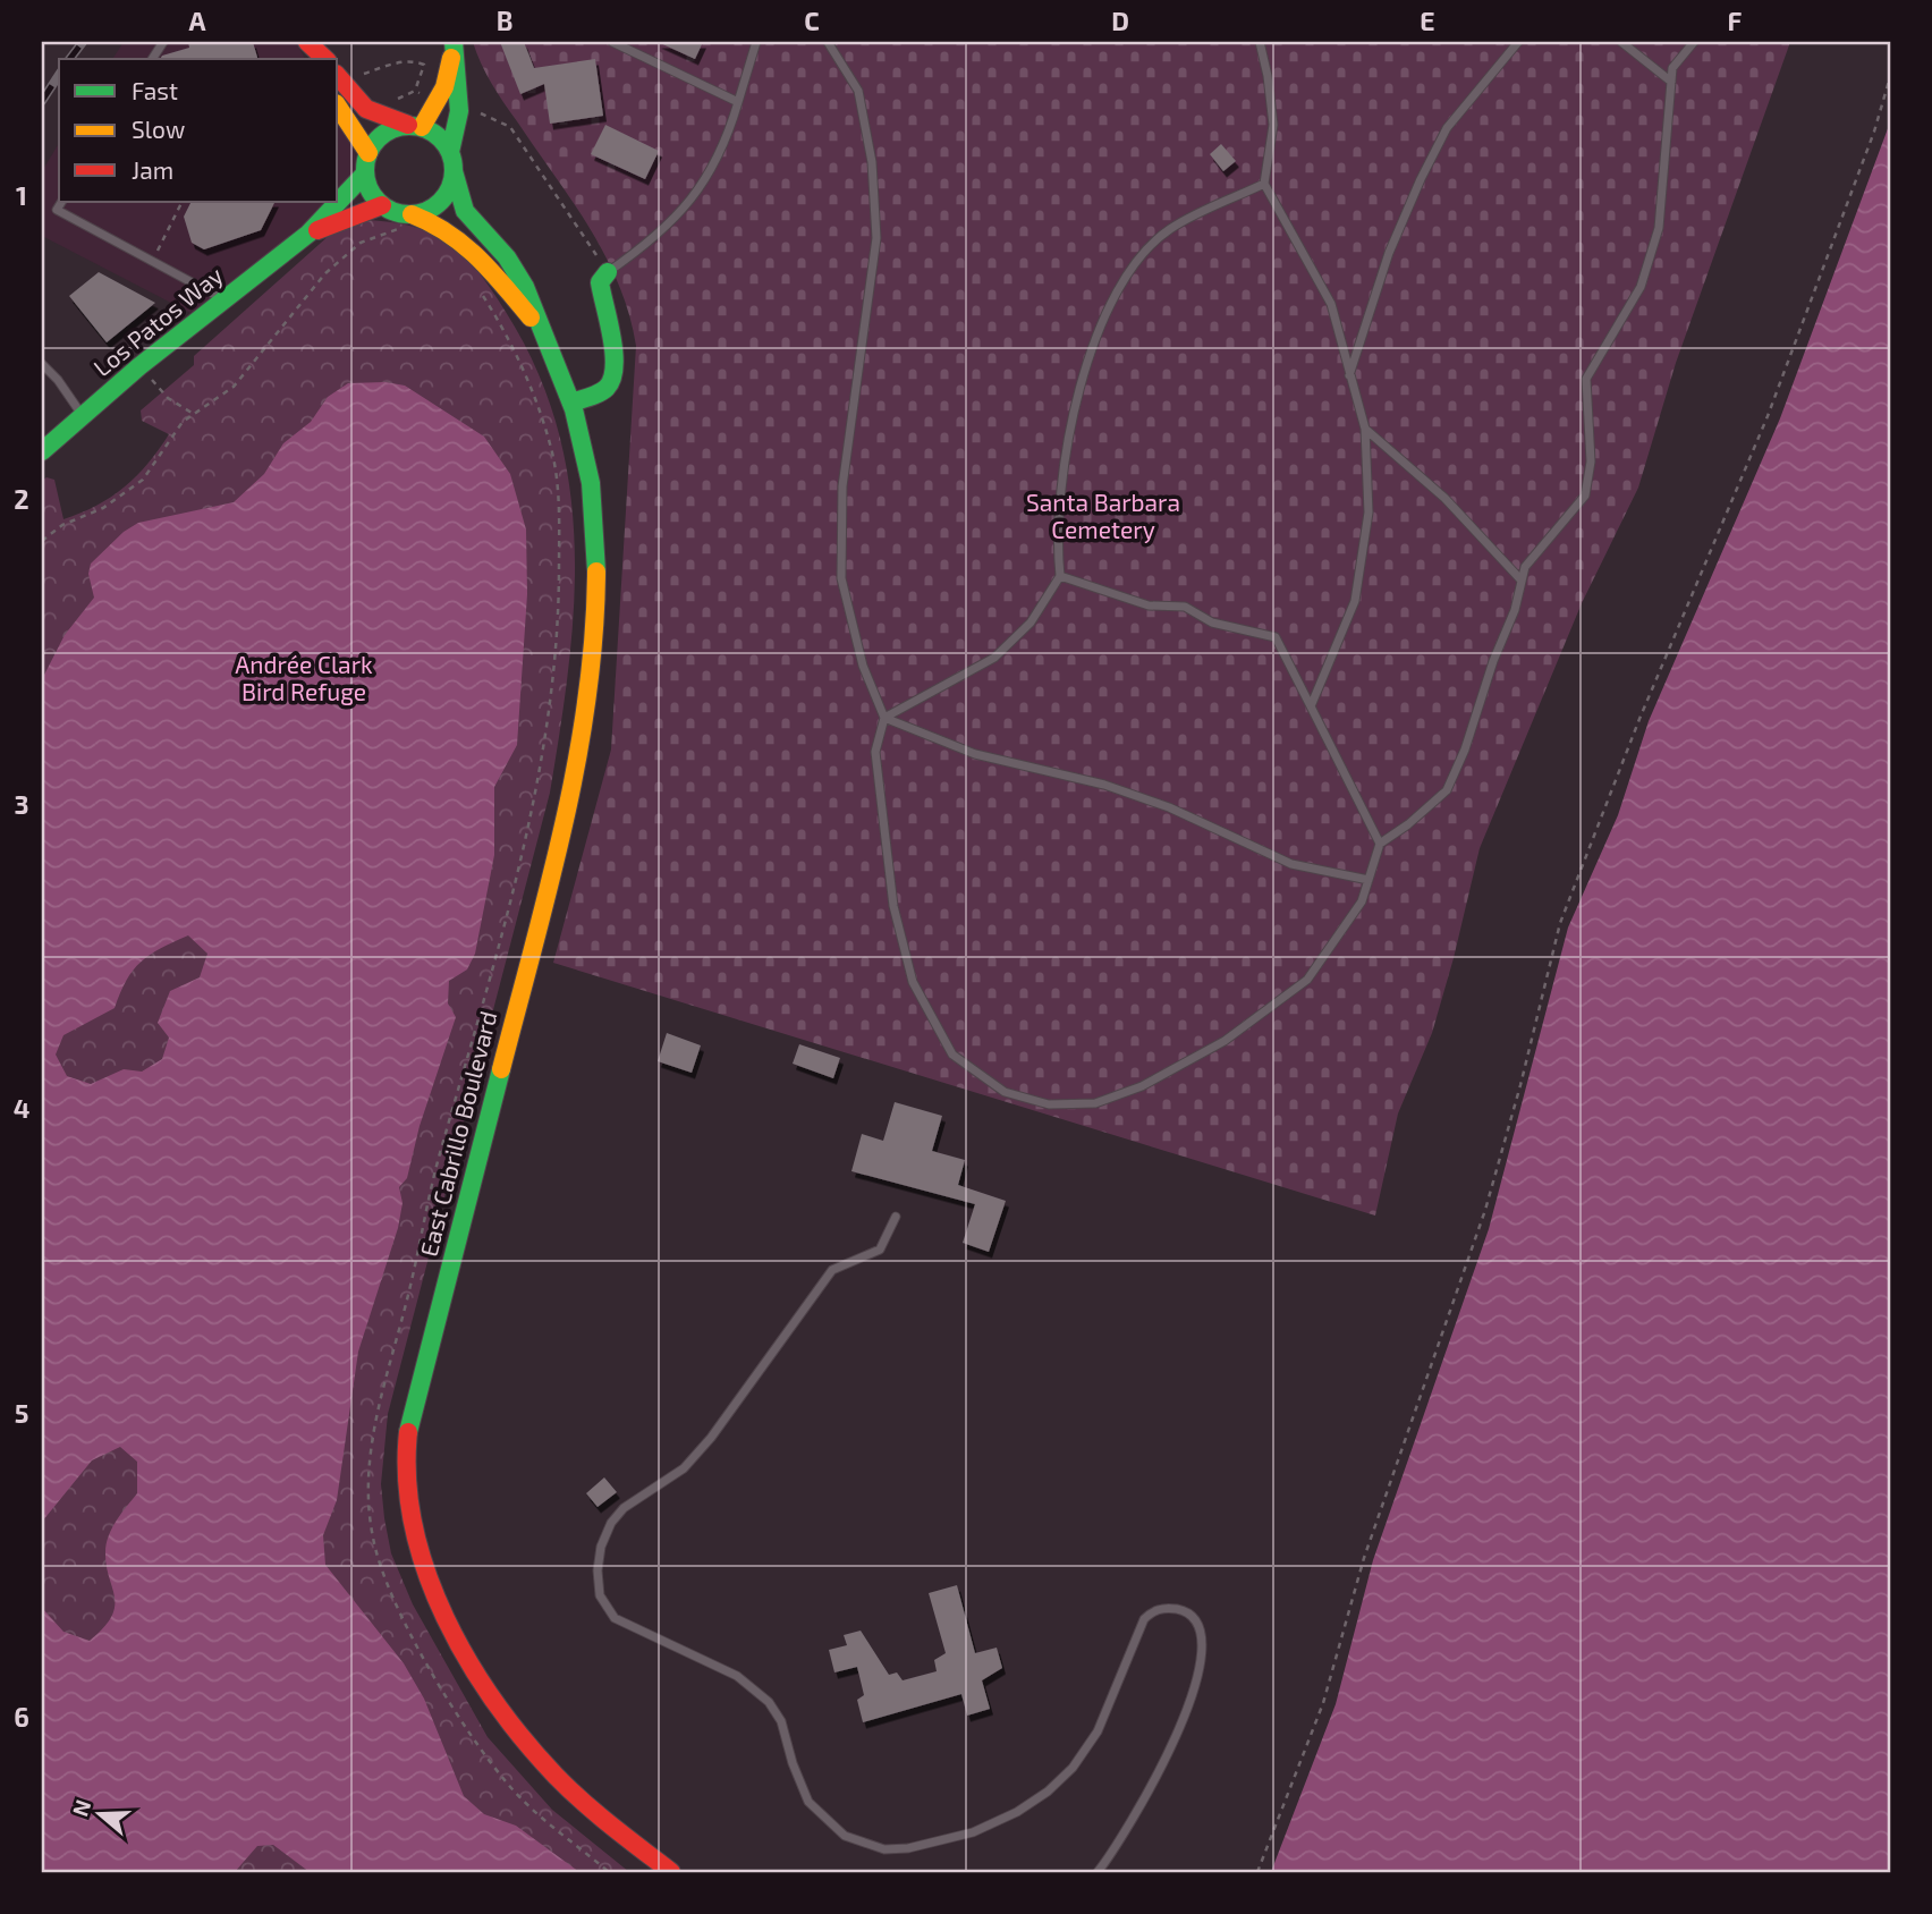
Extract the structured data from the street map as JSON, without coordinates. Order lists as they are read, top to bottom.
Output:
{
  "streets": {
    "main road": ["Los Patos Way", "East Cabrillo Boulevard"]
  },
  "crossings": [
    ["Los Patos Way", "East Cabrillo Boulevard"]
  ],
  "parks": ["Santa Barbara Cemetery", "Andrée Clark Bird Refuge"],
  "legend": ["Fast", "Slow", "Jam"],
  "north": "left",
  "grid": {
    "columns": [
      "A",
      "B",
      "C",
      "D",
      "E",
      "F"
    ],
    "rows": [
      "1",
      "2",
      "3",
      "4",
      "5",
      "6"
    ]
  }
}
